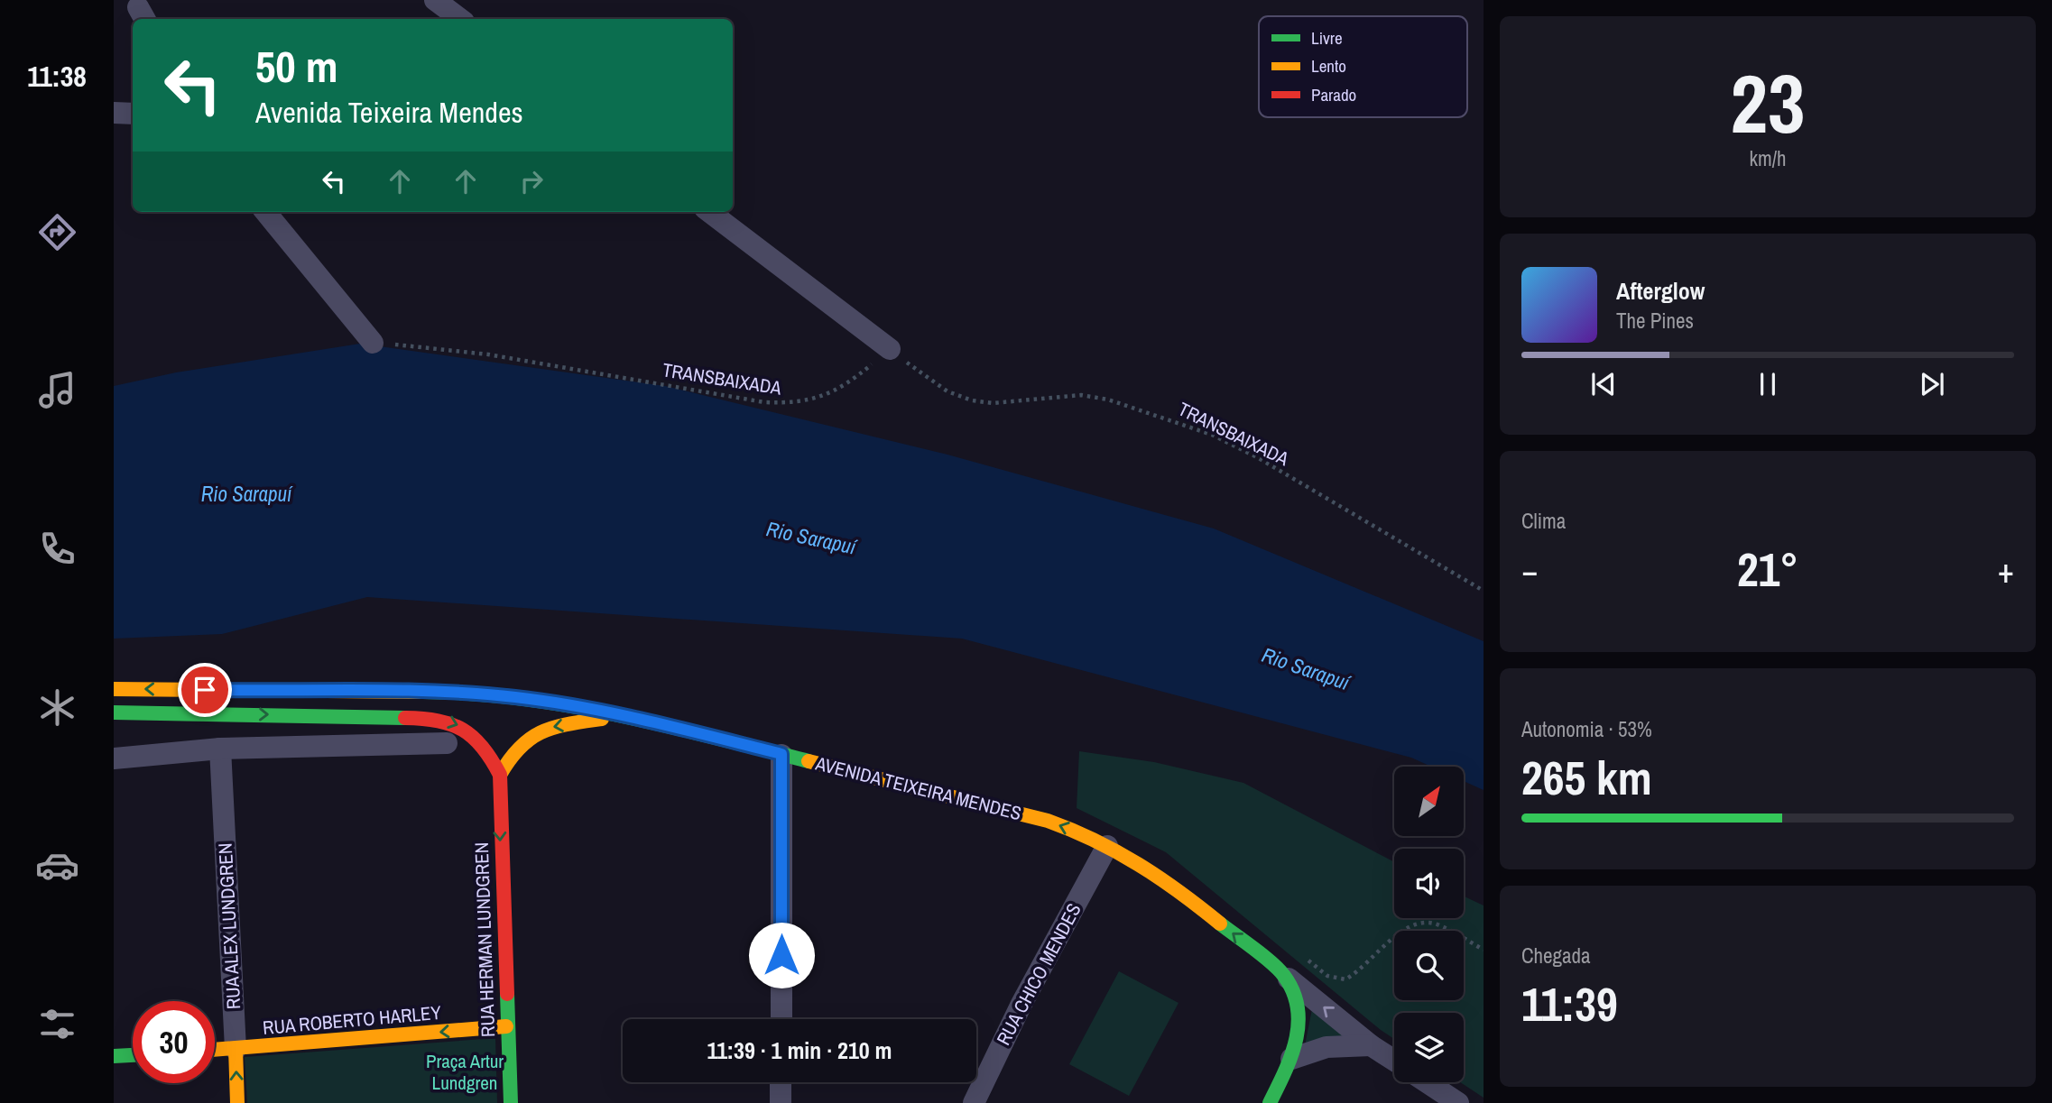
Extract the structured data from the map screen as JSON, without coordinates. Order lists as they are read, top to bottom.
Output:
{
  "streets": {
    "main road": [
      "AVENIDA TEIXEIRA MENDES",
      "RUA ALEX LUNDGREN",
      "RUA HERMAN LUNDGREN",
      "RUA ROBERTO HARLEY"
    ],
    "street": ["RUA CHICO MENDES"],
    "path": ["TRANSBAIXADA"]
  },
  "crossings": [
    ["AVENIDA TEIXEIRA MENDES", "RUA CHICO MENDES"],
    ["RUA ALEX LUNDGREN", "RUA ROBERTO HARLEY"],
    ["RUA HERMAN LUNDGREN", "RUA ROBERTO HARLEY"]
  ],
  "one_way": ["AVENIDA TEIXEIRA MENDES", "RUA ROBERTO HARLEY"],
  "water": ["Rio Sarapuí"],
  "parks": ["Praça Artur Lundgren"],
  "legend": ["Livre", "Lento", "Parado"],
  "north": "top right",
  "page": {
    "tabs": "11:38",
    "tile": [
      ["23", "km/h"],
      "Clima",
      ["Autonomia · 53%", "265 km"],
      ["Chegada", "11:39"]
    ],
    "turn": ["50 m", "Avenida Teixeira Mendes"],
    "song": ["Afterglow", "The Pines"],
    "heat": ["−", "21°", "+"],
    "limit": "30",
    "trip": "11:39 · 1 min · 210 m"
  }
}
